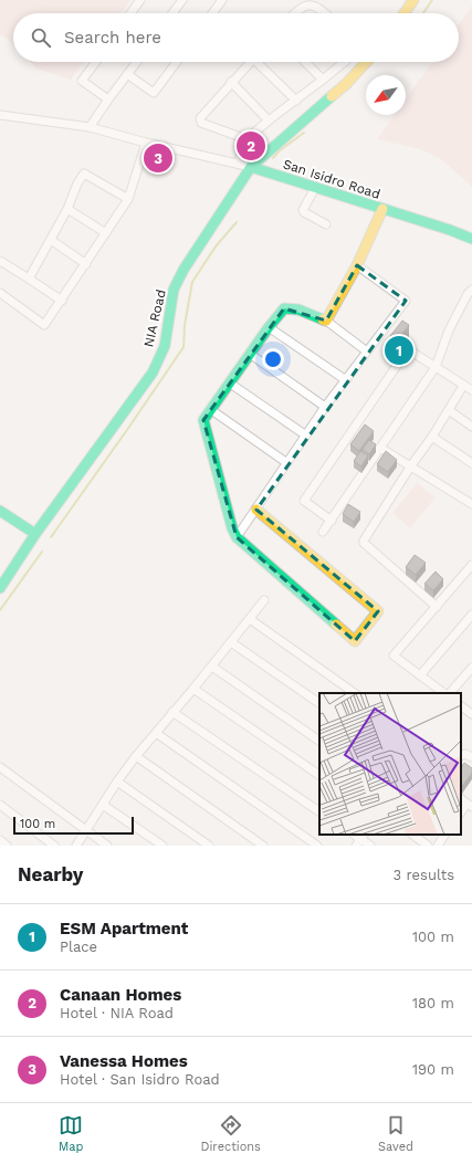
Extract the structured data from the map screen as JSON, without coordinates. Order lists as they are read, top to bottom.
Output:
{
  "streets": {
    "street": ["San Isidro Road", "NIA Road"]
  },
  "crossings": [
    ["San Isidro Road", "NIA Road"]
  ],
  "scale_bar": "100 m",
  "north": "bottom left",
  "page": {
    "search": "Search here",
    "pins": ["2", "3", "1"],
    "scale": "100 m",
    "heading": ["Nearby", "3 results"],
    "list": [
      {
        "mark": "1",
        "name": "ESM Apartment",
        "note": "Place",
        "value": "100 m"
      },
      {
        "mark": "2",
        "name": "Canaan Homes",
        "note": "Hotel · NIA Road",
        "value": "180 m"
      },
      {
        "mark": "3",
        "name": "Vanessa Homes",
        "note": "Hotel · San Isidro Road",
        "value": "190 m"
      }
    ],
    "nav": ["Map", "Directions", "Saved"]
  }
}
